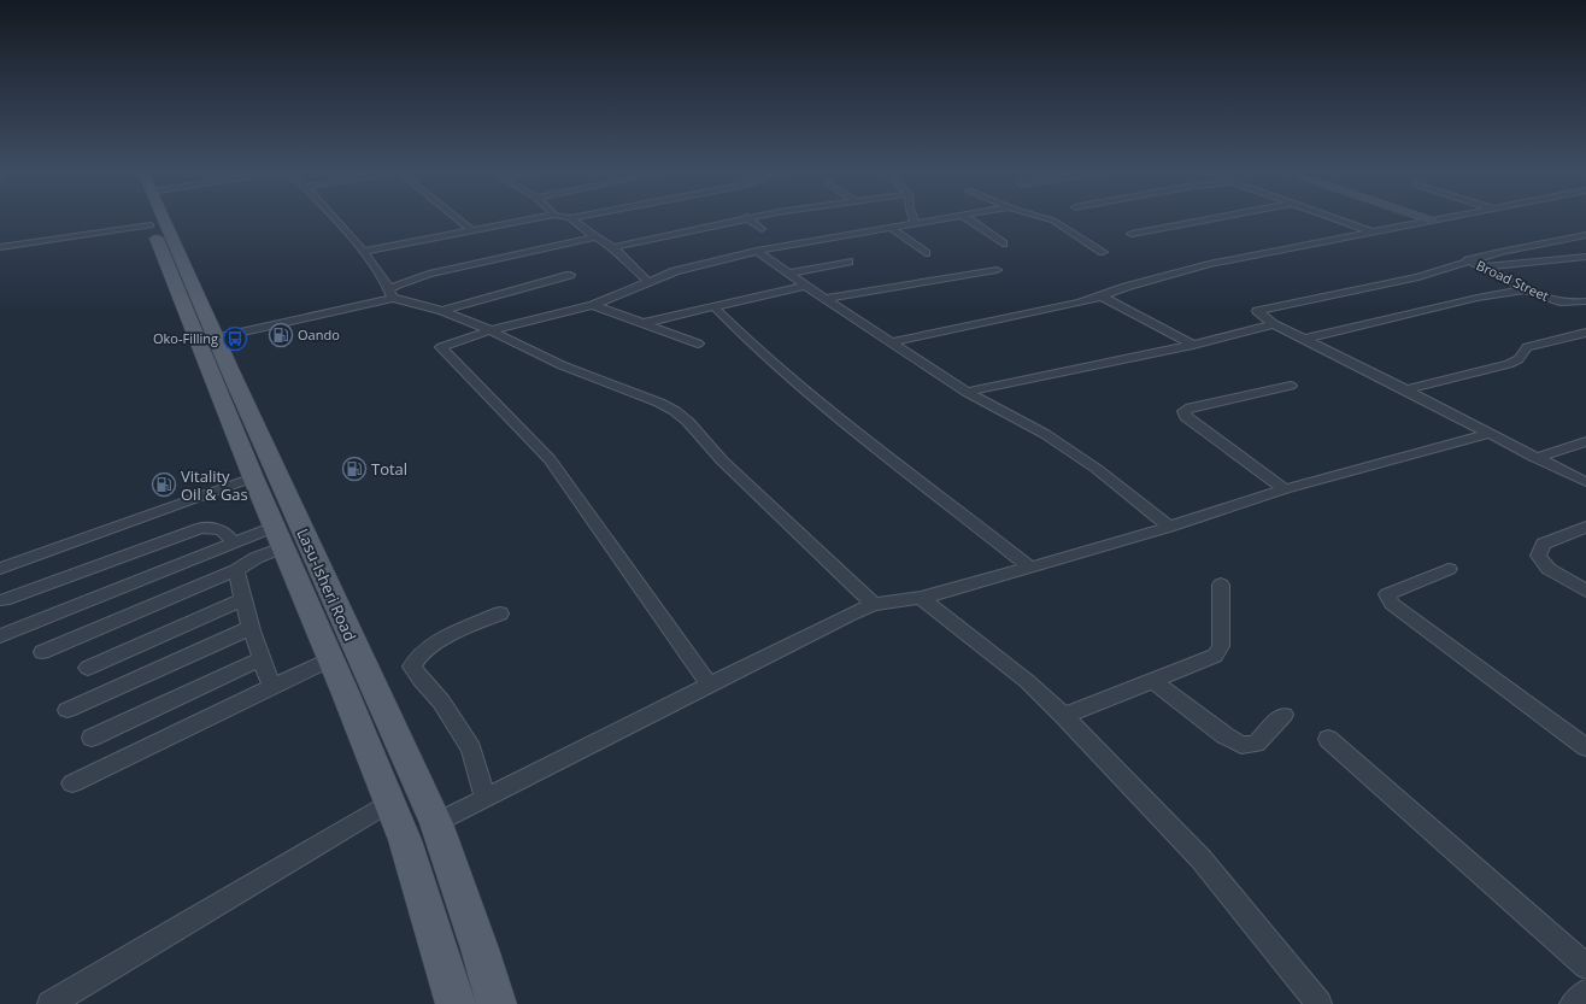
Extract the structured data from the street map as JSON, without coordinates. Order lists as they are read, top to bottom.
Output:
{
  "streets": {
    "main road": ["Lasu-Isheri Road"],
    "street": ["Broad Street"]
  },
  "places": {
    "fuel station": ["Oando", "Total", "Vitality Oil & Gas"],
    "bus stop": ["Oko-Filling"]
  }
}
